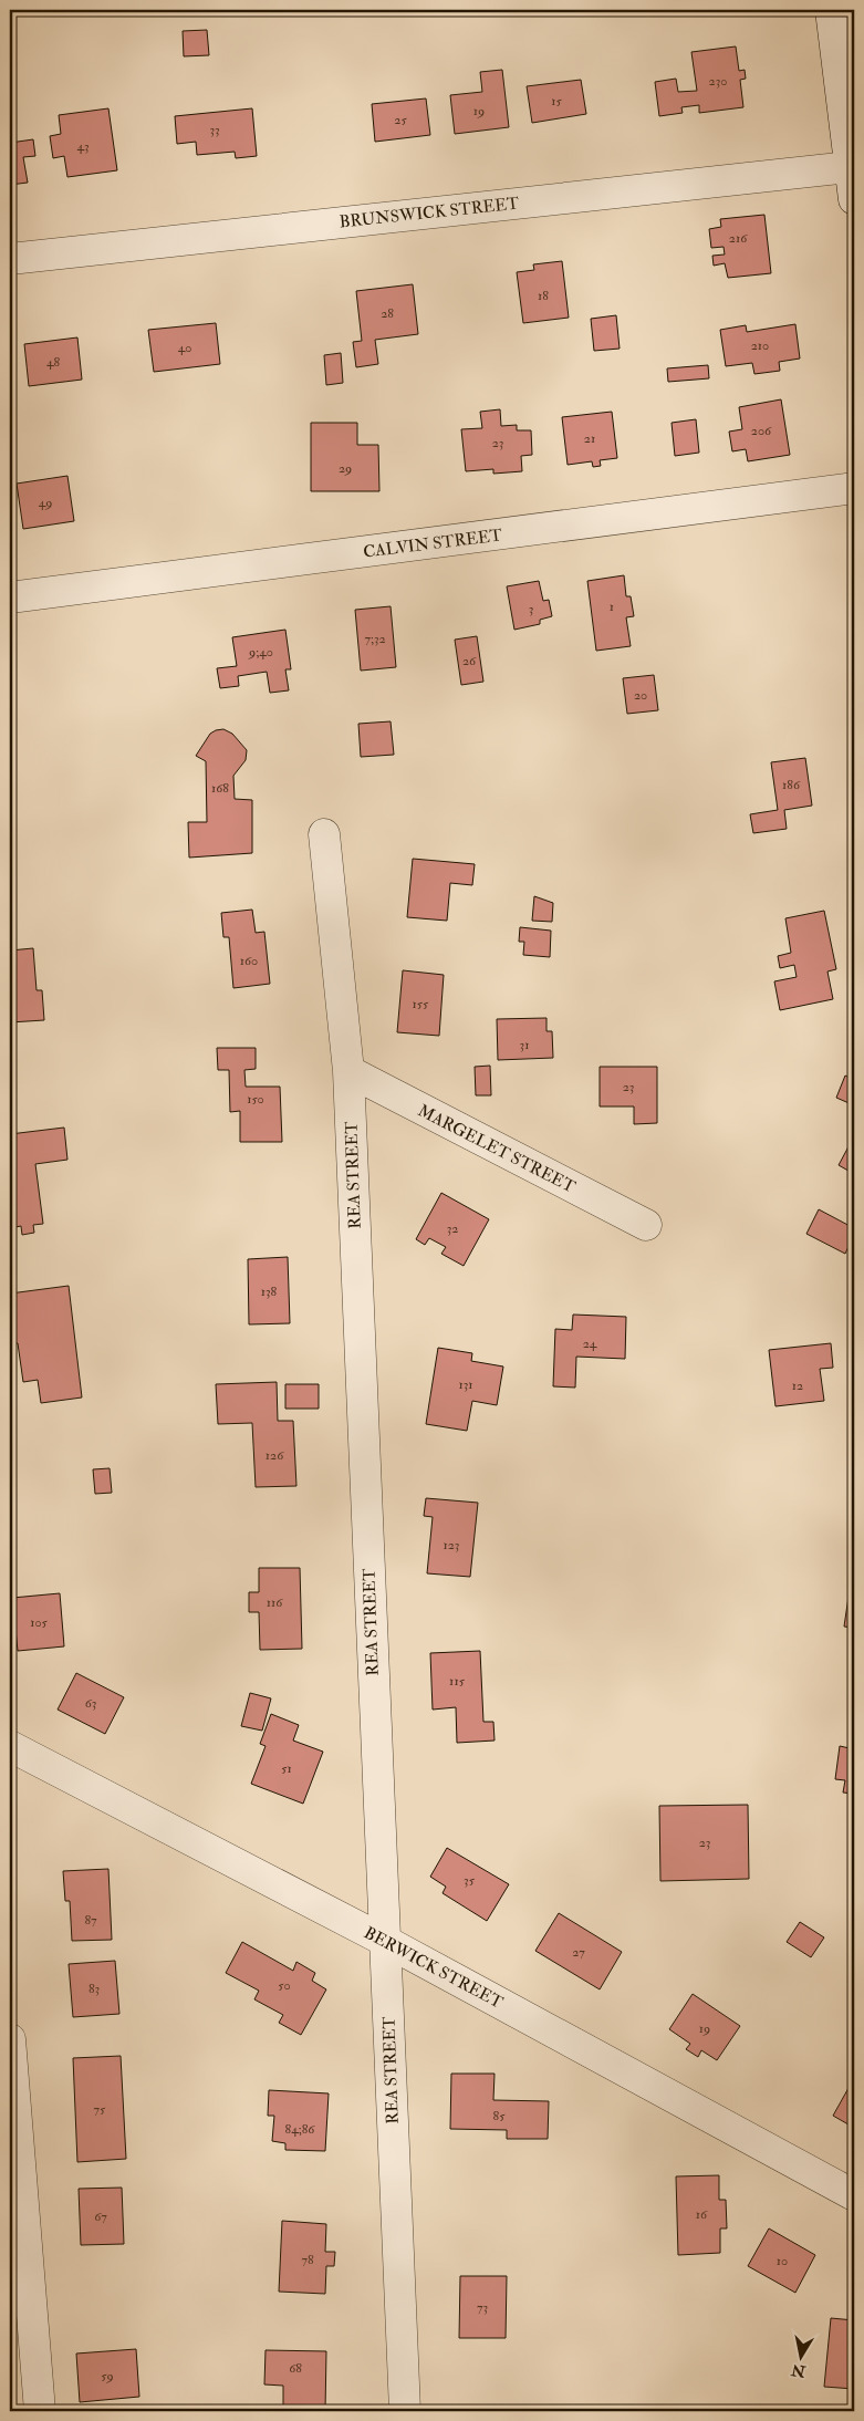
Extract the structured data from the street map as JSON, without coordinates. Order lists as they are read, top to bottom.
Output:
{
  "streets": {
    "street": [
      "BRUNSWICK STREET",
      "CALVIN STREET",
      "MARGELET STREET",
      "REA STREET",
      "BERWICK STREET"
    ]
  },
  "crossings": [
    ["MARGELET STREET", "REA STREET"],
    ["REA STREET", "BERWICK STREET"]
  ],
  "house_numbers": [
    "230",
    "15",
    "19",
    "25",
    "33",
    "43",
    "216",
    "18",
    "28",
    "210",
    "40",
    "48",
    "206",
    "21",
    "23",
    "29",
    "49",
    "1",
    "3",
    "7;32",
    "9;40",
    "26",
    "20",
    "186",
    "168",
    "160",
    "155",
    "31",
    "23",
    "150",
    "32",
    "138",
    "24",
    "131",
    "12",
    "126",
    "123",
    "116",
    "105",
    "115",
    "63",
    "51",
    "23",
    "35",
    "87",
    "27",
    "50",
    "83",
    "19",
    "75",
    "85",
    "84;86",
    "16",
    "67",
    "78",
    "10",
    "73",
    "68",
    "59"
  ],
  "north": "bottom"
}
